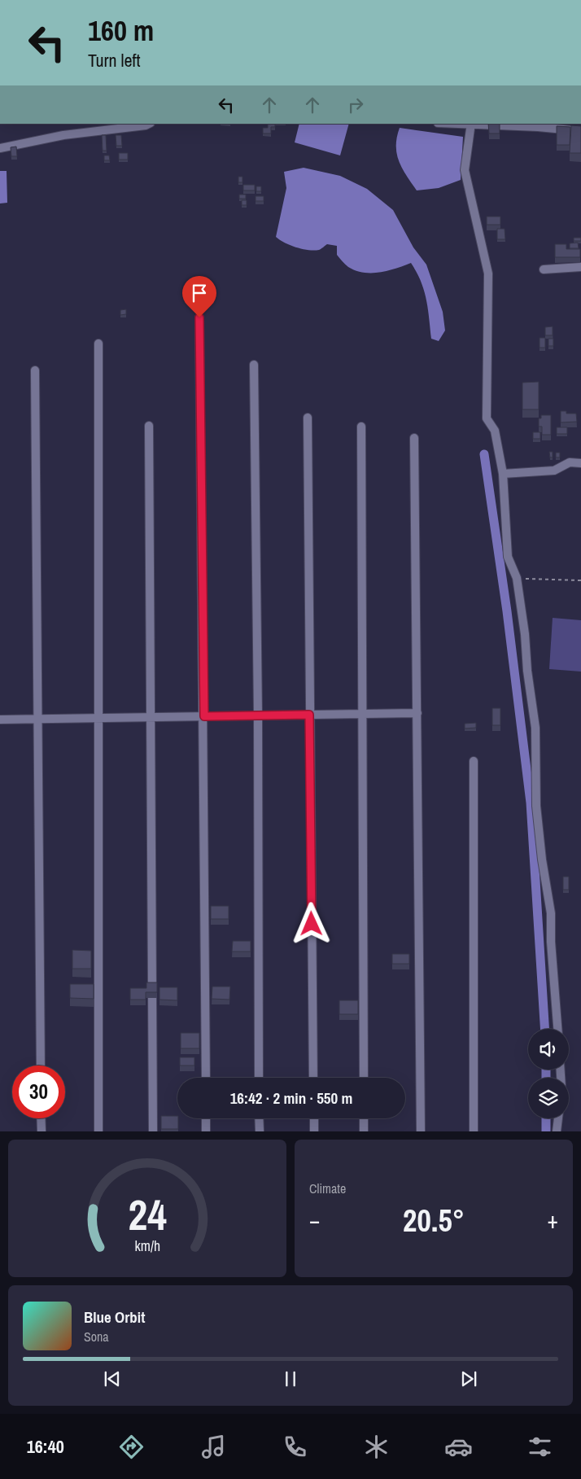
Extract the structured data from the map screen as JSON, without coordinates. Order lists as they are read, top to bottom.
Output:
{
  "page": {
    "turn": ["160 m", "Turn left"],
    "limit": "30",
    "trip": "16:42 · 2 min · 550 m",
    "tile": "Climate",
    "heat": ["−", "20.5°", "+"],
    "song": ["Blue Orbit", "Sona"],
    "tabs": "16:40",
    "gauge": ["24", "km/h"]
  }
}
